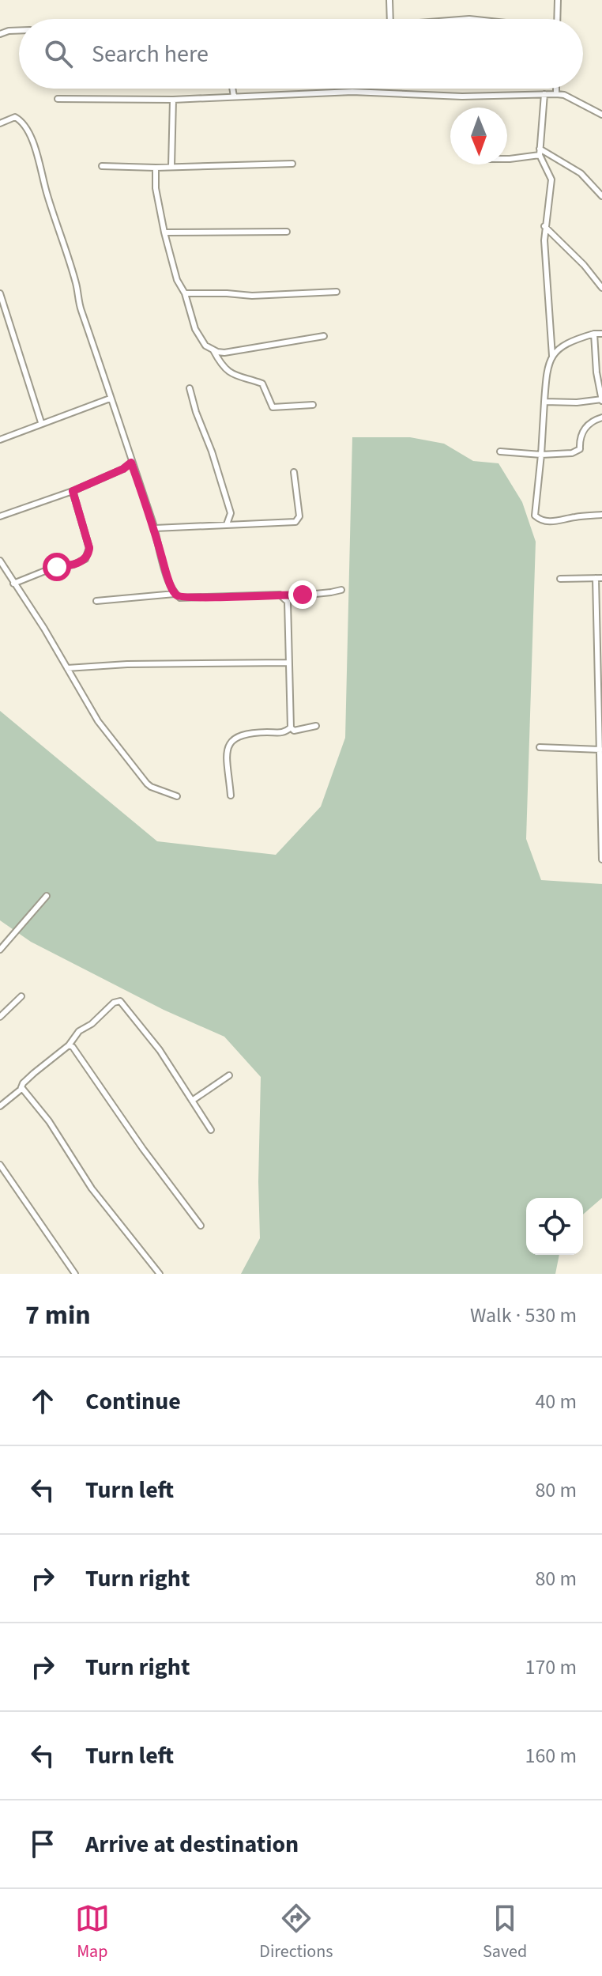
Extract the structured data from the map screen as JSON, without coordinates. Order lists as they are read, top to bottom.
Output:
{
  "north": "bottom",
  "page": {
    "search": "Search here",
    "heading": ["7 min", "Walk · 530 m"],
    "list": [
      ["Continue", "40 m"],
      ["Turn left", "80 m"],
      ["Turn right", "80 m"],
      ["Turn right", "170 m"],
      ["Turn left", "160 m"],
      "Arrive at destination"
    ],
    "nav": ["Map", "Directions", "Saved"]
  }
}
